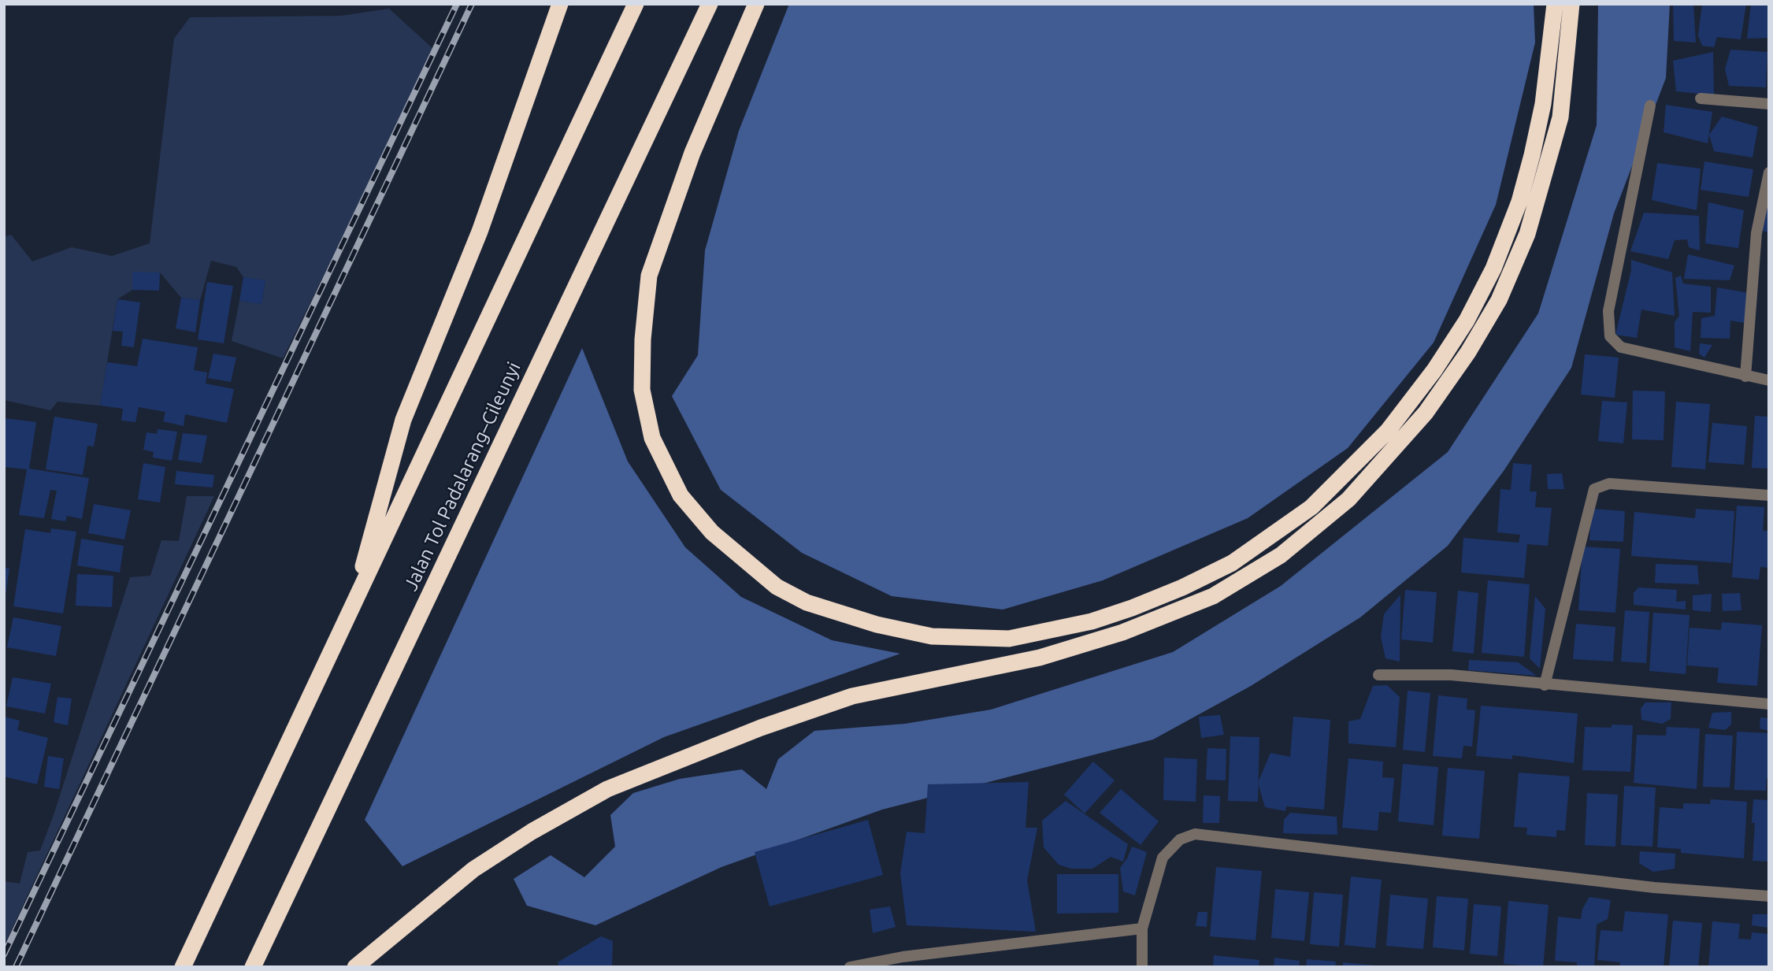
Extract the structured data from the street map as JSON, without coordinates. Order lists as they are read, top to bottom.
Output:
{
  "streets": {
    "highway": ["Jalan Tol Padalarang–Cileunyi"]
  }
}
